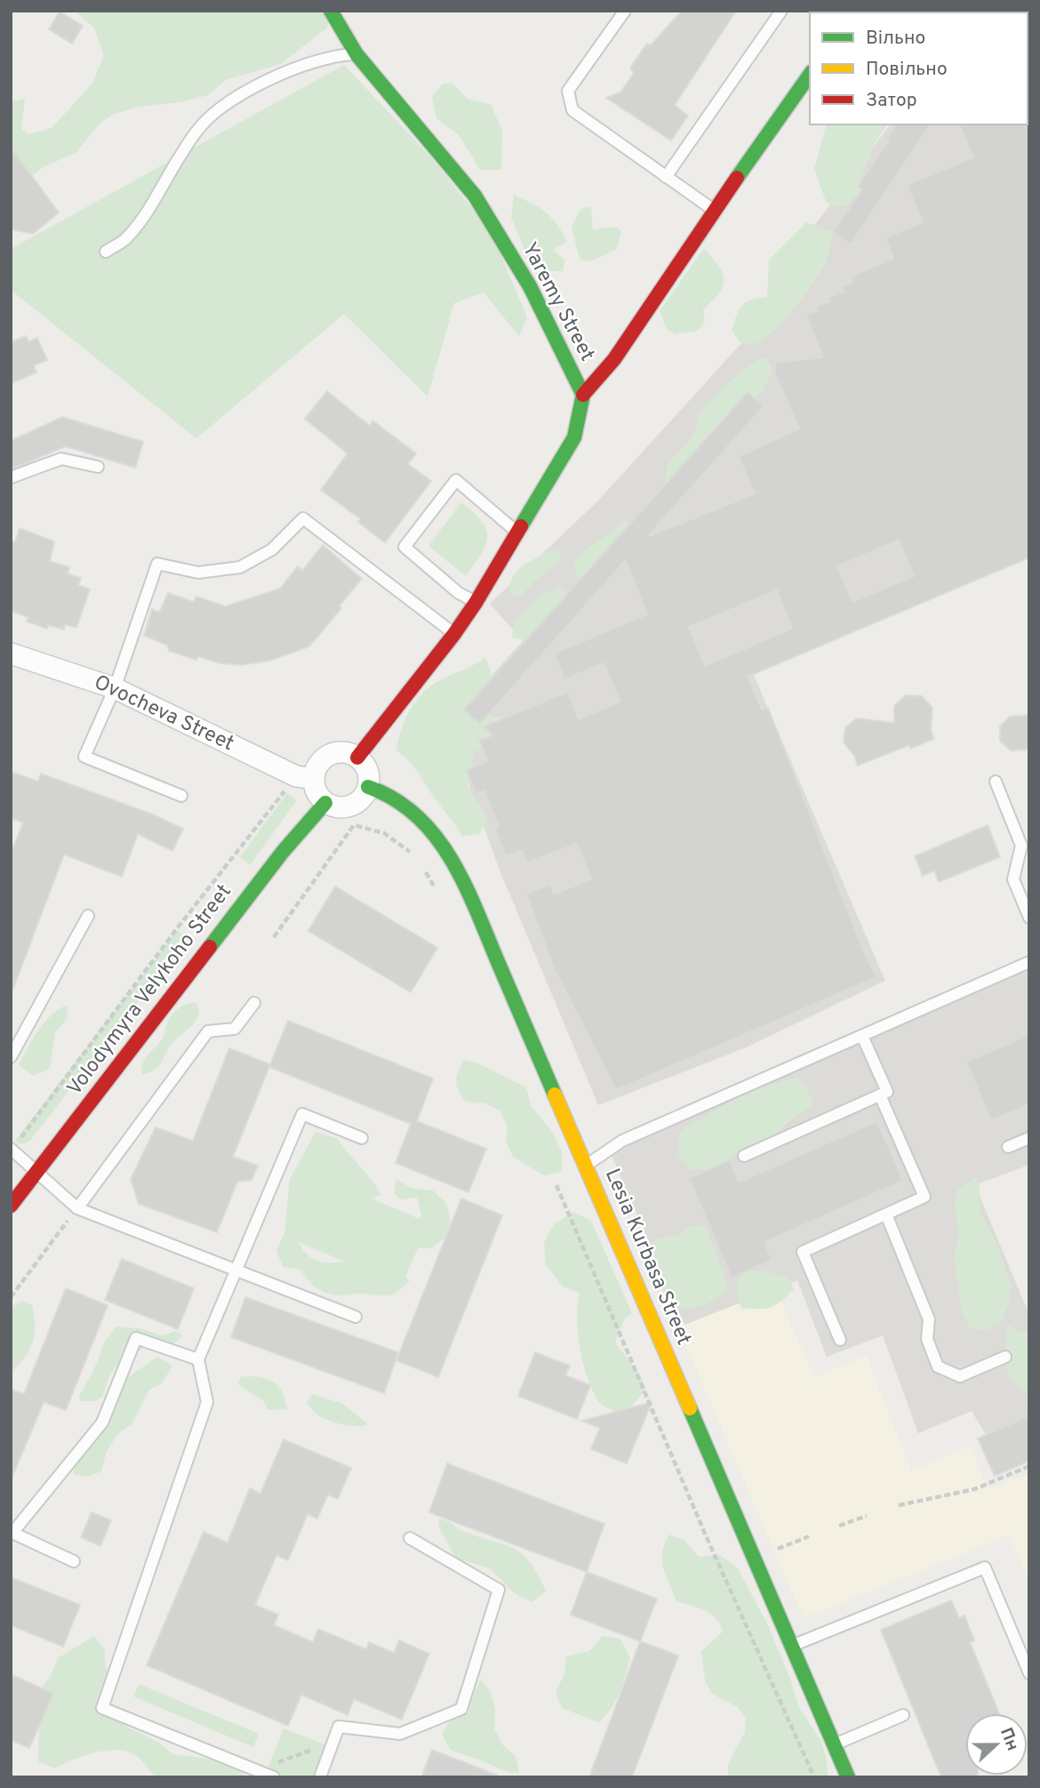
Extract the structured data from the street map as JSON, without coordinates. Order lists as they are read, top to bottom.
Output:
{
  "streets": {
    "street": [
      "Yaremy Street",
      "Ovocheva Street",
      "Volodymyra Velykoho Street",
      "Lesia Kurbasa Street"
    ]
  },
  "crossings": [
    ["Ovocheva Street", "Volodymyra Velykoho Street"],
    ["Ovocheva Street", "Lesia Kurbasa Street"],
    ["Volodymyra Velykoho Street", "Lesia Kurbasa Street"]
  ],
  "legend": ["Вільно", "Повільно", "Затор"],
  "north": "right"
}
